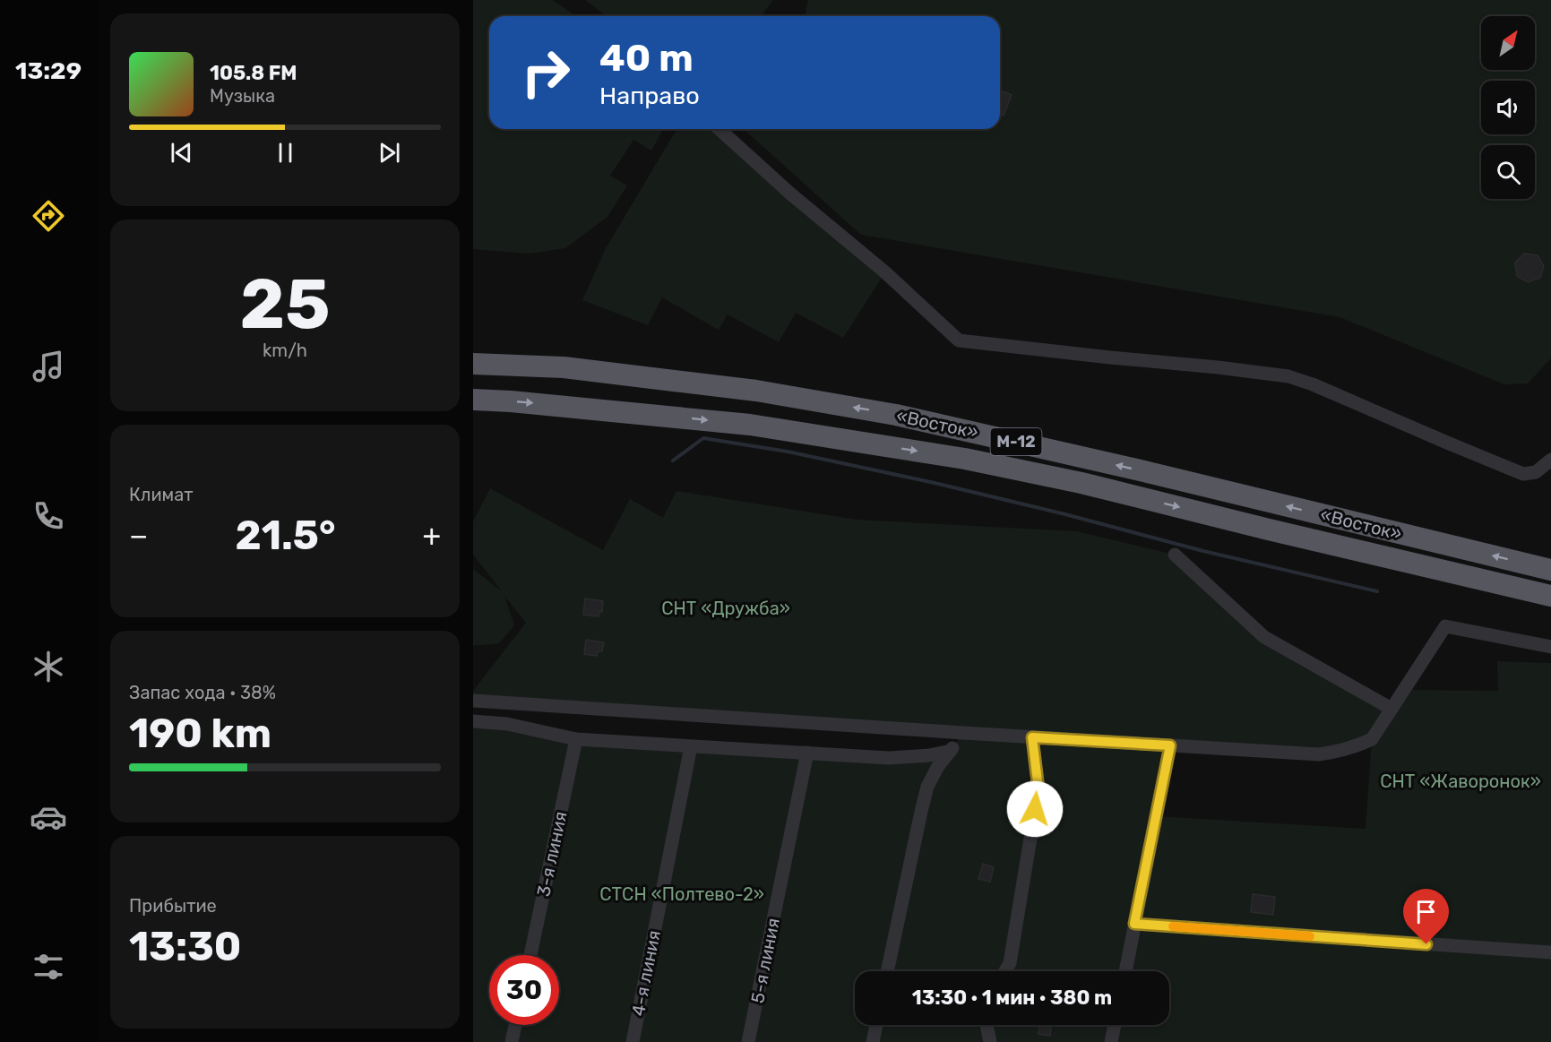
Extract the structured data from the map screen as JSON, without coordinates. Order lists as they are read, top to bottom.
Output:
{
  "streets": {
    "highway": ["«Восток»", "М-12"],
    "street": ["3-я линия", "5-я линия", "4-я линия"]
  },
  "parks": ["СНТ «Дружба»", "СНТ «Жаворонок»", "СТСН «Полтево-2»"],
  "north": "top right",
  "page": {
    "tabs": "13:29",
    "turn": ["40 m", "Направо"],
    "song": ["105.8 FM", "Музыка"],
    "tile": [
      ["25", "km/h"],
      "Климат",
      ["Запас хода · 38%", "190 km"],
      ["Прибытие", "13:30"]
    ],
    "heat": ["−", "21.5°", "+"],
    "limit": "30",
    "trip": "13:30 · 1 мин · 380 m"
  }
}
